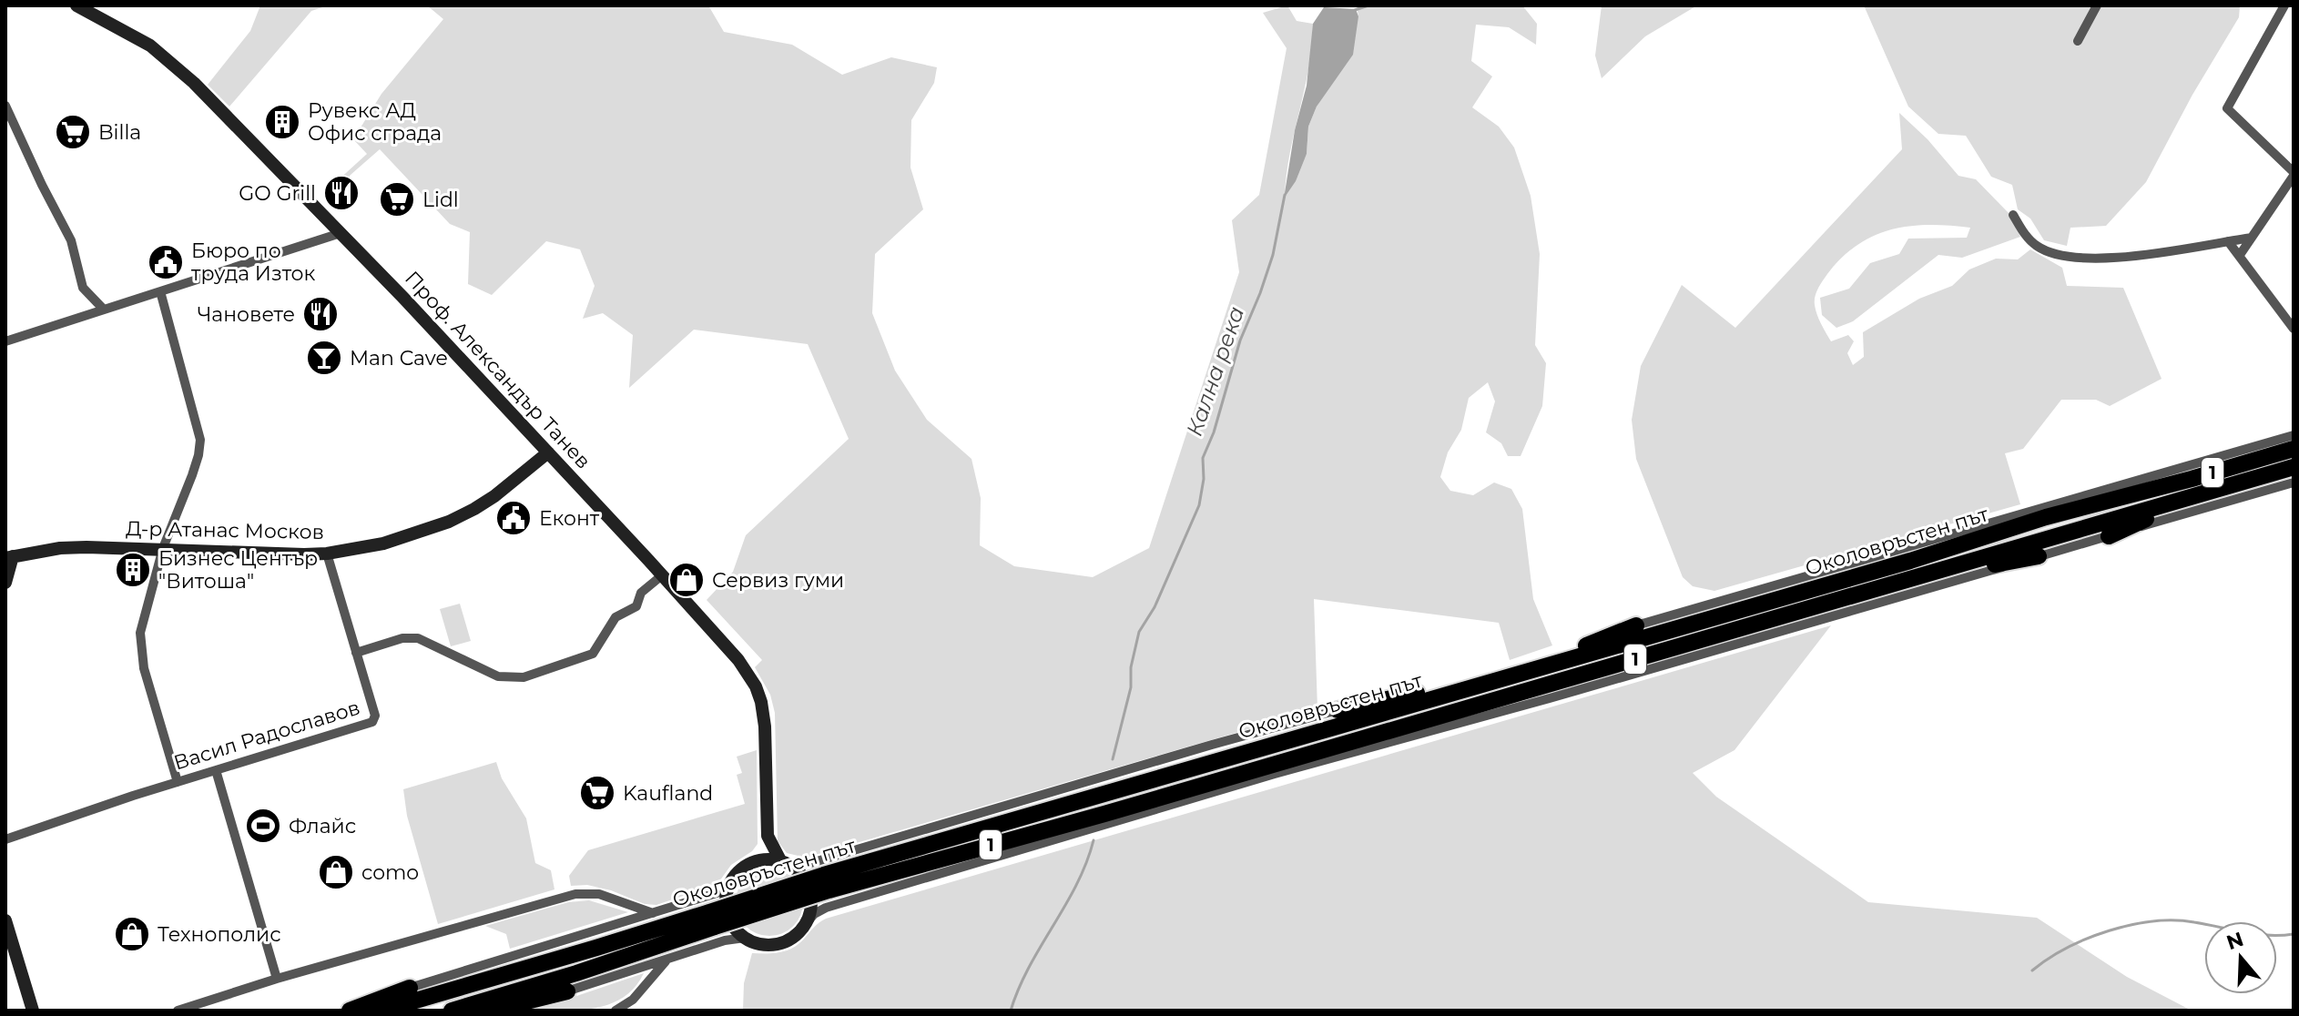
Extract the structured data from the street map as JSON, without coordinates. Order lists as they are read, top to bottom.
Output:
{
  "streets": {
    "highway": ["1", "Околовръстен път"],
    "street": ["Проф. Александър Танев", "Д-р Атанас Москов", "Васил Радославов"]
  },
  "crossings": [
    ["Проф. Александър Танев", "Д-р Атанас Москов"],
    ["Д-р Атанас Москов", "Васил Радославов"]
  ],
  "water": ["Кална река"],
  "places": {
    "building": ["Рувекс АД Офис сграда", "Бизнес Център \"Витоша\""],
    "supermarket": ["Billa", "Lidl", "Kaufland"],
    "restaurant": ["GO Grill", "Чановете"],
    "public building": ["Бюро по труда Изток", "Еконт"],
    "bar": ["Man Cave"],
    "shop": ["Сервиз гуми", "como", "Технополис"],
    "sports": ["Флайс"]
  },
  "north": "top"
}
